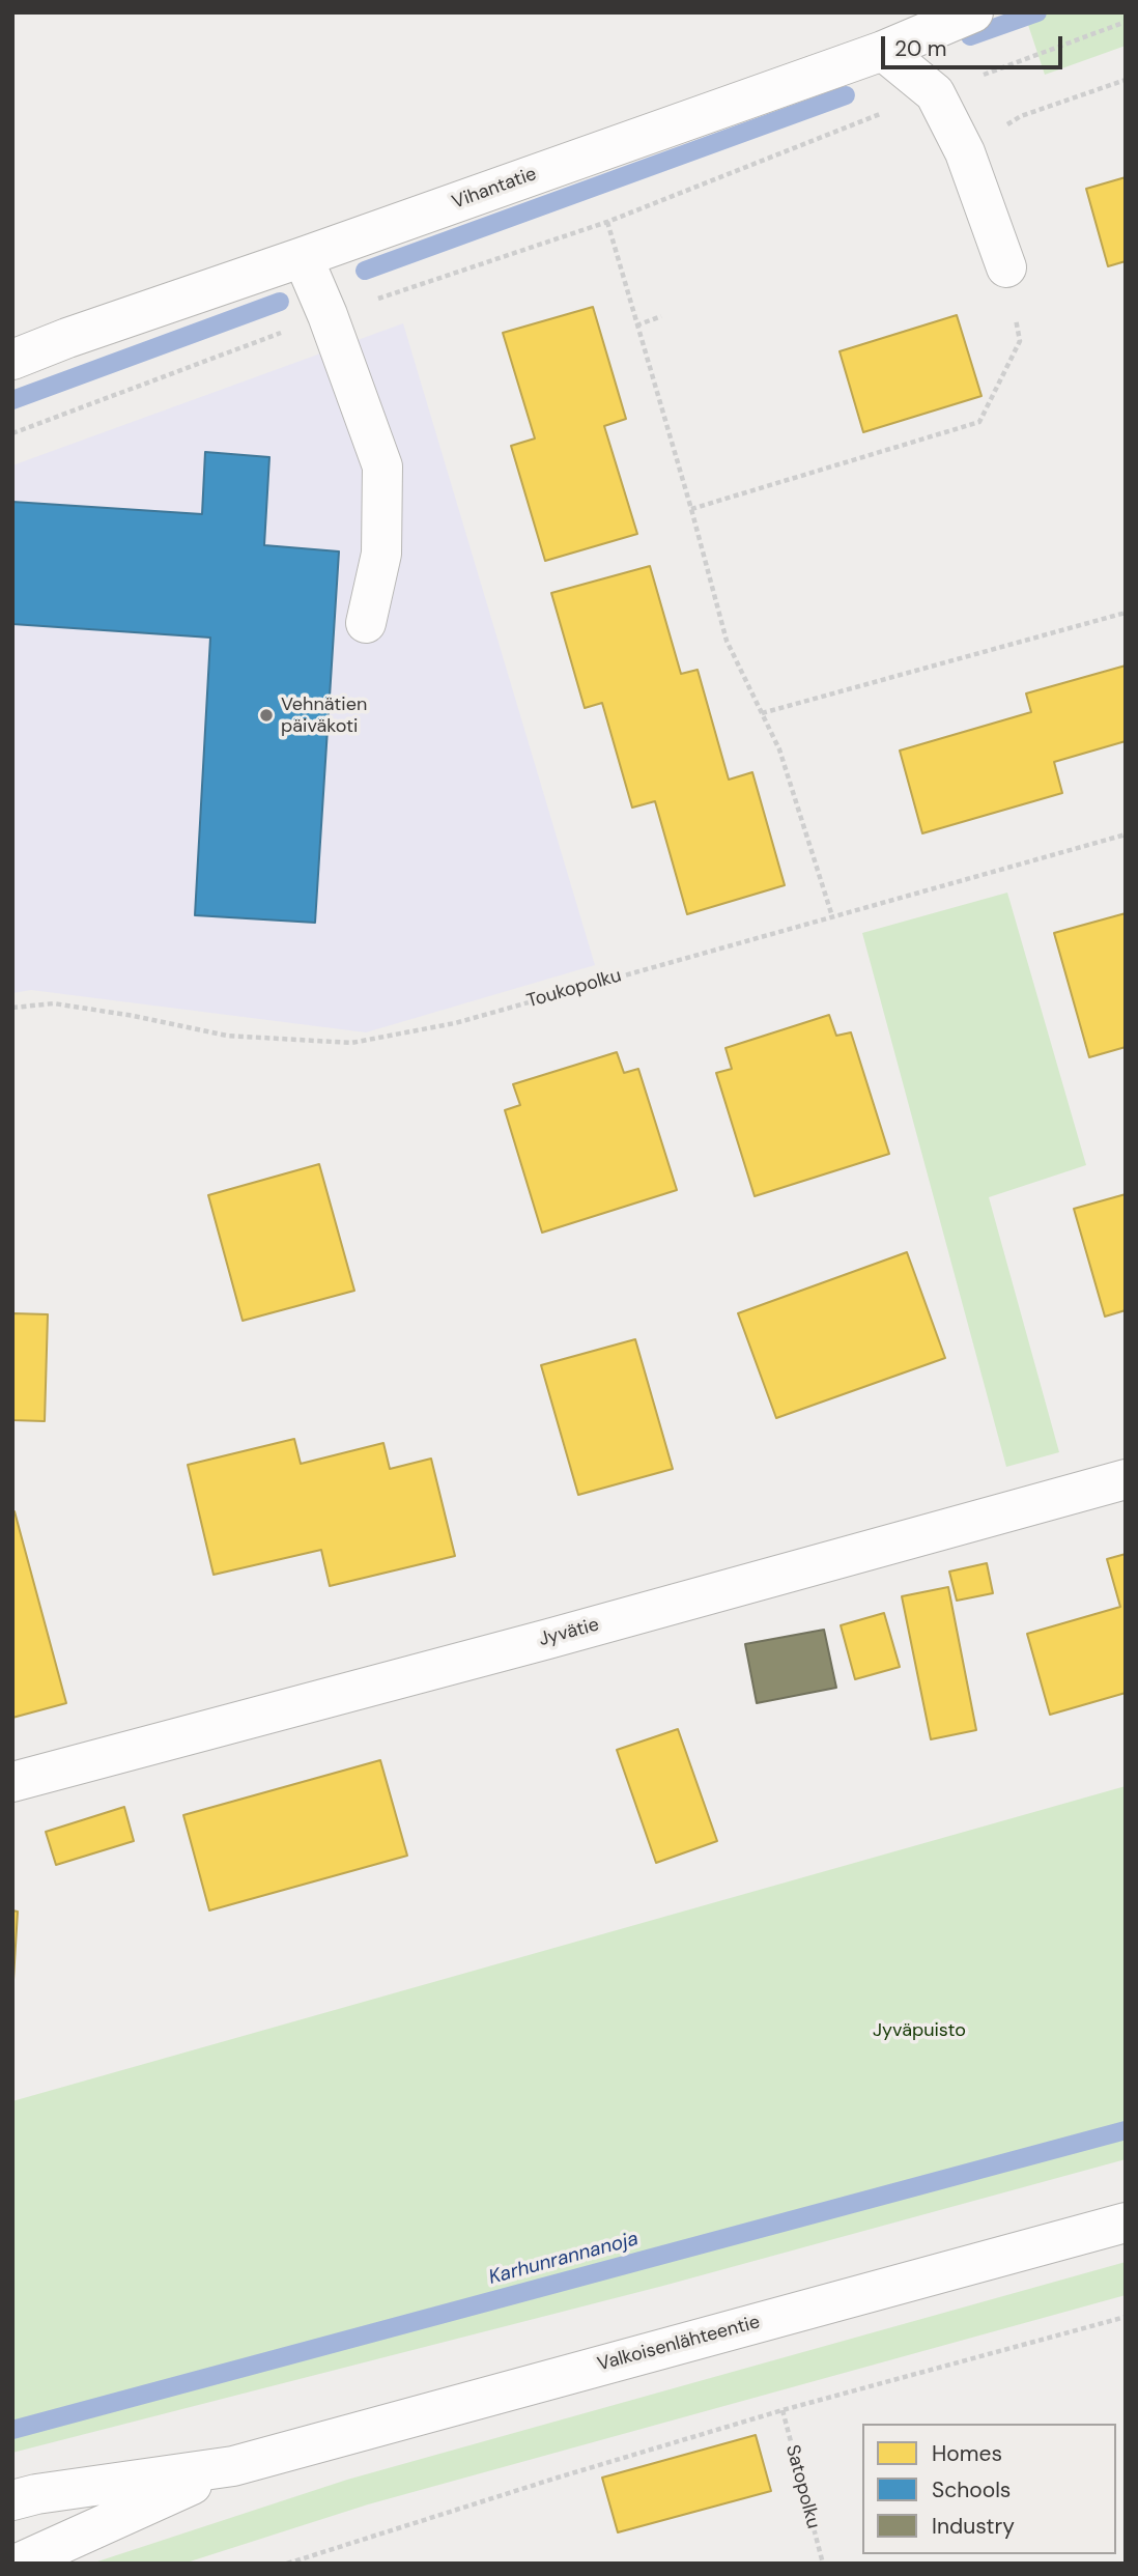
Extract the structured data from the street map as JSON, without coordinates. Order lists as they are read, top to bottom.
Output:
{
  "streets": {
    "street": ["Vihantatie", "Jyvätie", "Valkoisenlähteentie"],
    "path": ["Toukopolku", "Satopolku"]
  },
  "water": ["Karhunrannanoja"],
  "parks": ["Jyväpuisto"],
  "places": ["Vehnätien päiväkoti"],
  "legend": ["Homes", "Schools", "Industry"],
  "scale_bar": "20 m"
}
